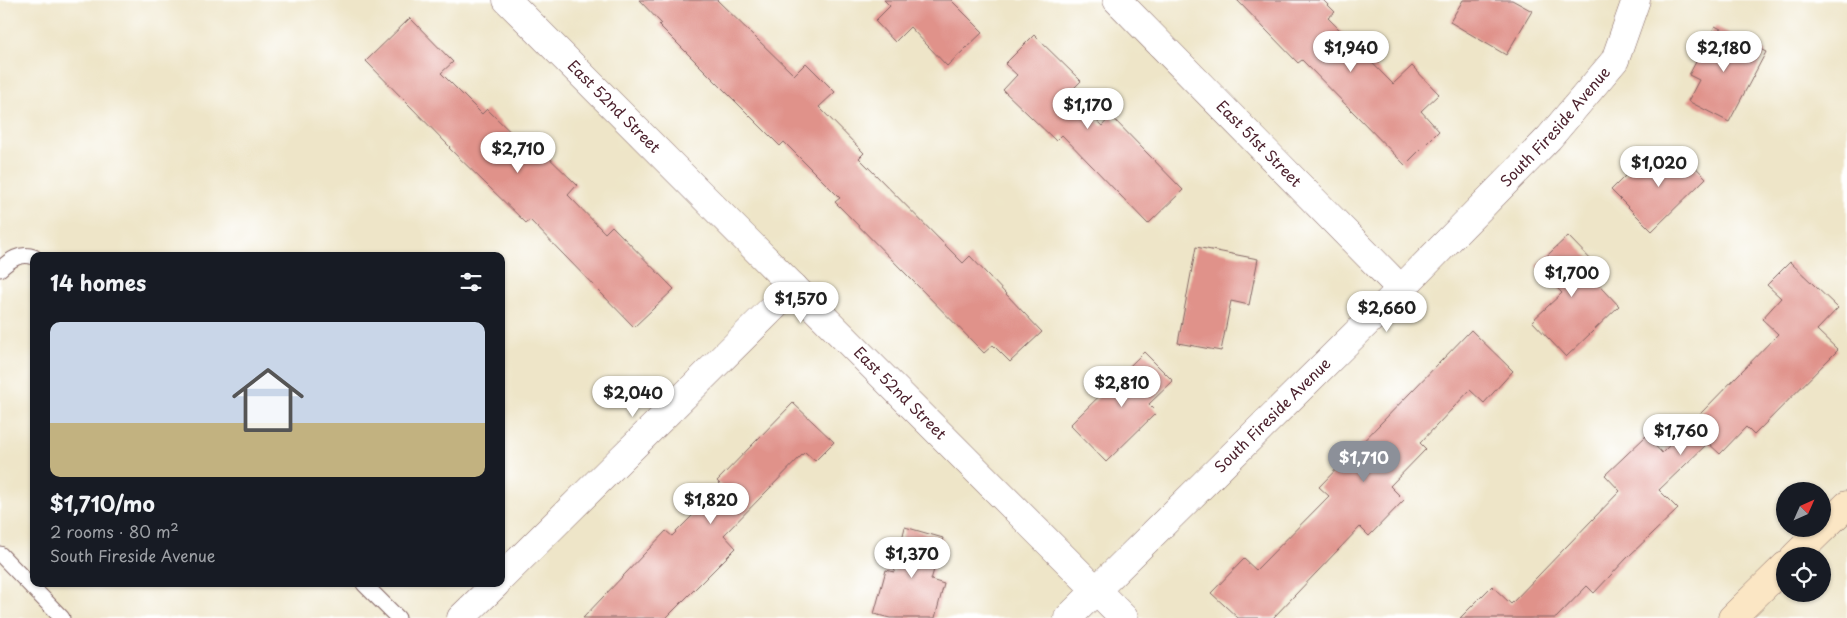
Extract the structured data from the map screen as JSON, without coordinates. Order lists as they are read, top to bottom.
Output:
{
  "streets": {
    "street": ["East 52nd Street", "South Fireside Avenue", "East 51st Street"]
  },
  "crossings": [
    ["East 52nd Street", "South Fireside Avenue"],
    ["South Fireside Avenue", "East 51st Street"]
  ],
  "north": "top right",
  "page": {
    "price": [
      "$1,940",
      "$2,180",
      "$1,170",
      "$2,710",
      "$1,020",
      "$1,700",
      "$1,570",
      "$2,660",
      "$2,810",
      "$2,040",
      "$1,760",
      "$1,710",
      "$1,820",
      "$1,370"
    ],
    "heading": "14 homes",
    "list": [
      {
        "name": "$1,710/mo",
        "note": "2 rooms · 80 m² · South Fireside Avenue"
      }
    ]
  }
}
